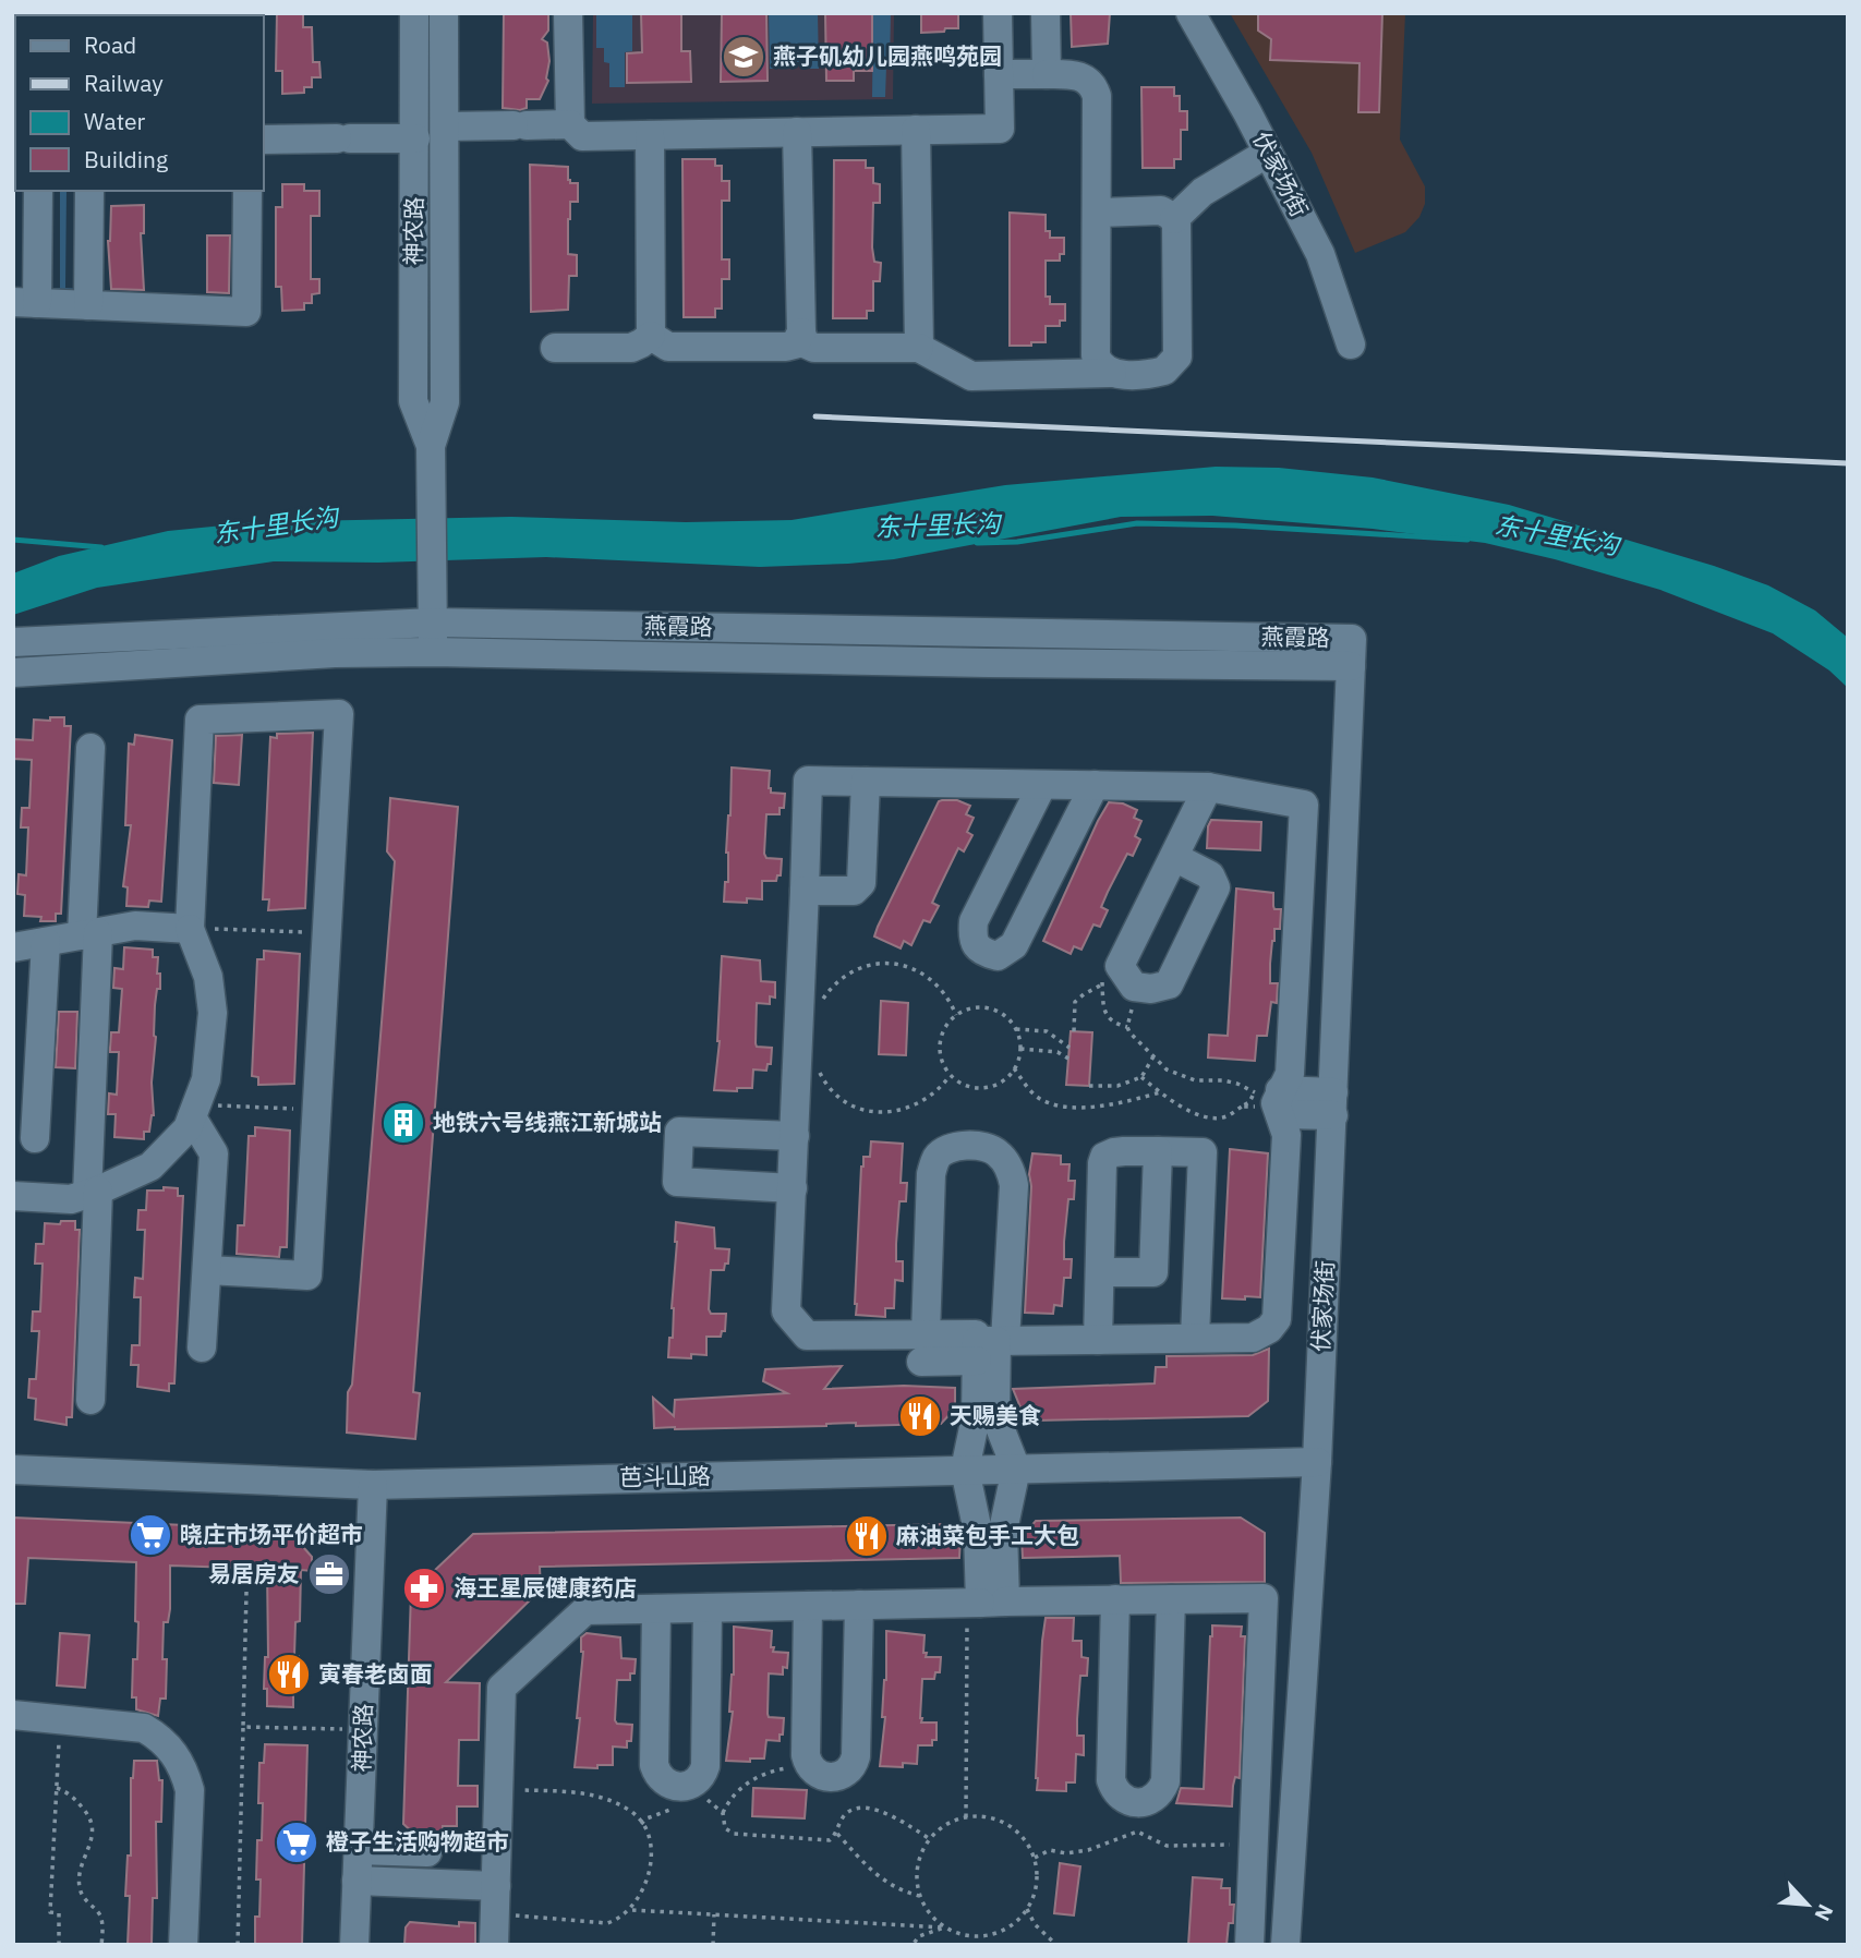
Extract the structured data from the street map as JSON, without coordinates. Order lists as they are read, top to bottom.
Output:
{
  "streets": {
    "street": [
      "伏家场街",
      "神农路",
      "燕霞路",
      "芭斗山路"
    ]
  },
  "crossings": [
    ["伏家场街", "燕霞路"],
    ["伏家场街", "芭斗山路"],
    ["神农路", "燕霞路"],
    ["神农路", "芭斗山路"]
  ],
  "water": ["东十里长沟"],
  "places": {
    "school or university": ["燕子矶幼儿园燕鸣苑园"],
    "building": ["地铁六号线燕江新城站"],
    "restaurant": ["天赐美食", "麻油菜包手工大包", "寅春老卤面"],
    "supermarket": ["晓庄市场平价超市", "橙子生活购物超市"],
    "office": ["易居房友"],
    "pharmacy": ["海王星辰健康药店"]
  },
  "legend": [
    "Road",
    "Railway",
    "Water",
    "Building"
  ],
  "north": "bottom right"
}
